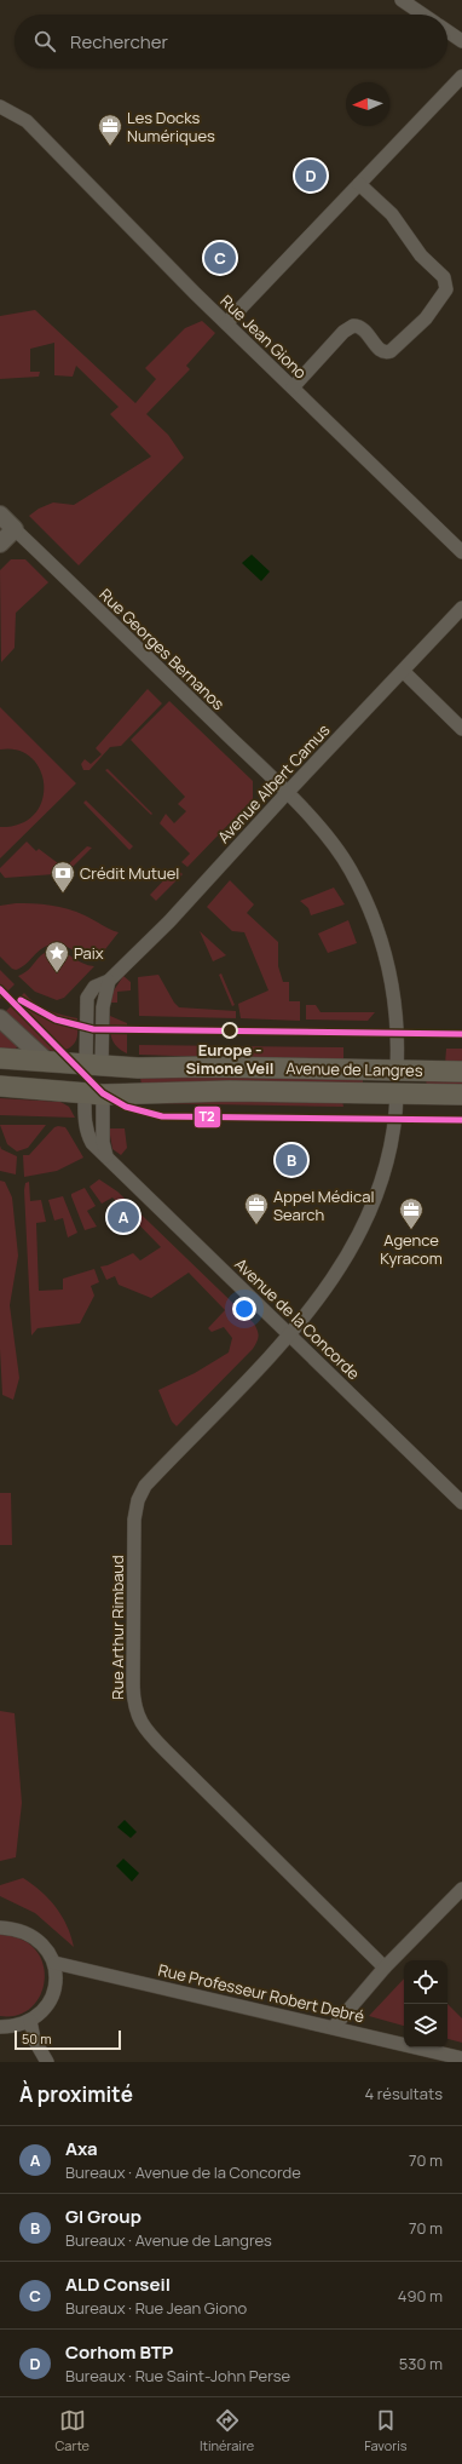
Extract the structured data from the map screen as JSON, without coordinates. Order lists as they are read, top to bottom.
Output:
{
  "streets": {
    "main road": ["Avenue de Langres"],
    "street": [
      "Rue Jean Giono",
      "Rue Georges Bernanos",
      "Avenue Albert Camus",
      "Avenue de la Concorde",
      "Rue Arthur Rimbaud",
      "Rue Professeur Robert Debré"
    ]
  },
  "crossings": [
    ["Rue Georges Bernanos", "Avenue Albert Camus"],
    ["Rue Georges Bernanos", "Avenue de Langres"],
    ["Avenue Albert Camus", "Avenue de Langres"],
    ["Avenue de Langres", "Avenue de la Concorde"],
    ["Avenue de Langres", "Rue Arthur Rimbaud"],
    ["Avenue de la Concorde", "Rue Arthur Rimbaud"]
  ],
  "places": {
    "office": ["Les Docks Numériques", "Appel Médical Search", "Agence Kyracom"],
    "bank": ["Crédit Mutuel"],
    "place": ["Paix"],
    "other": ["Europe - Simone Veil"]
  },
  "lines": ["transit line T2"],
  "scale_bar": "50 m",
  "north": "left",
  "page": {
    "search": "Rechercher",
    "pins": [
      "D",
      "C",
      "B",
      "A"
    ],
    "scale": "50 m",
    "heading": ["À proximité", "4 résultats"],
    "list": [
      {
        "mark": "A",
        "name": "Axa",
        "note": "Bureaux · Avenue de la Concorde",
        "value": "70 m"
      },
      {
        "mark": "B",
        "name": "GI Group",
        "note": "Bureaux · Avenue de Langres",
        "value": "70 m"
      },
      {
        "mark": "C",
        "name": "ALD Conseil",
        "note": "Bureaux · Rue Jean Giono",
        "value": "490 m"
      },
      {
        "mark": "D",
        "name": "Corhom BTP",
        "note": "Bureaux · Rue Saint-John Perse",
        "value": "530 m"
      }
    ],
    "nav": ["Carte", "Itinéraire", "Favoris"]
  }
}
